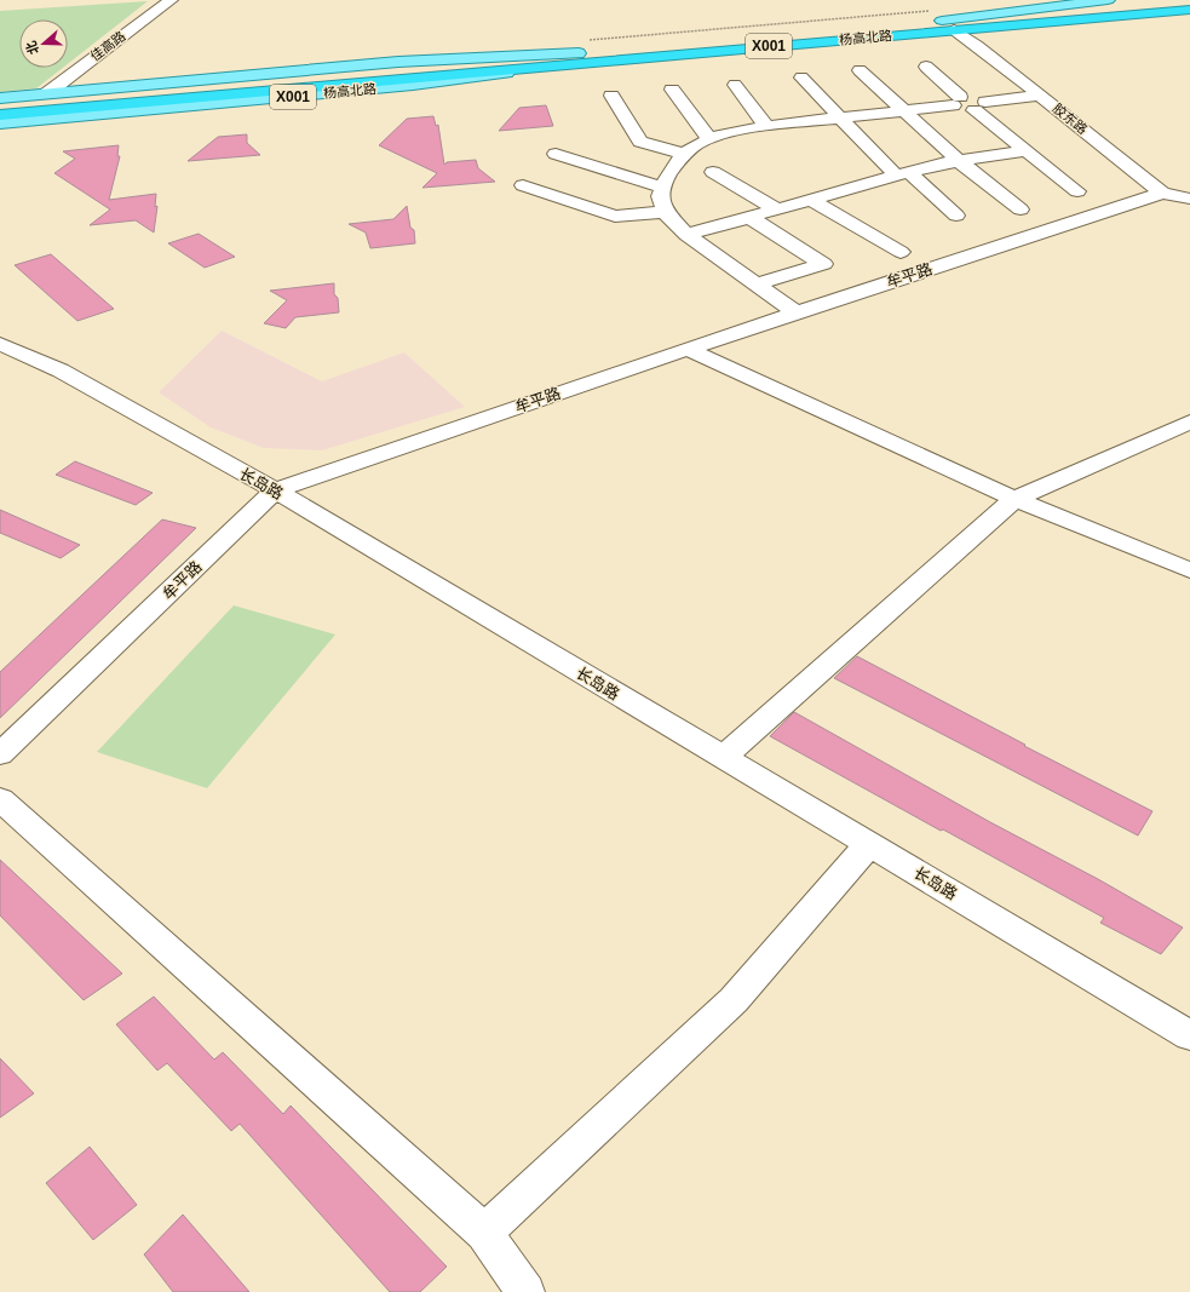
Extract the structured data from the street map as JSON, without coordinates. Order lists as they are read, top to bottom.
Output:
{
  "streets": {
    "highway": ["杨高北路", "X001"],
    "street": [
      "佳高路",
      "胶东路",
      "牟平路",
      "长岛路"
    ]
  },
  "crossings": [
    ["杨高北路", "佳高路"],
    ["杨高北路", "胶东路"],
    ["胶东路", "牟平路"],
    ["牟平路", "长岛路"]
  ],
  "north": "left"
}
